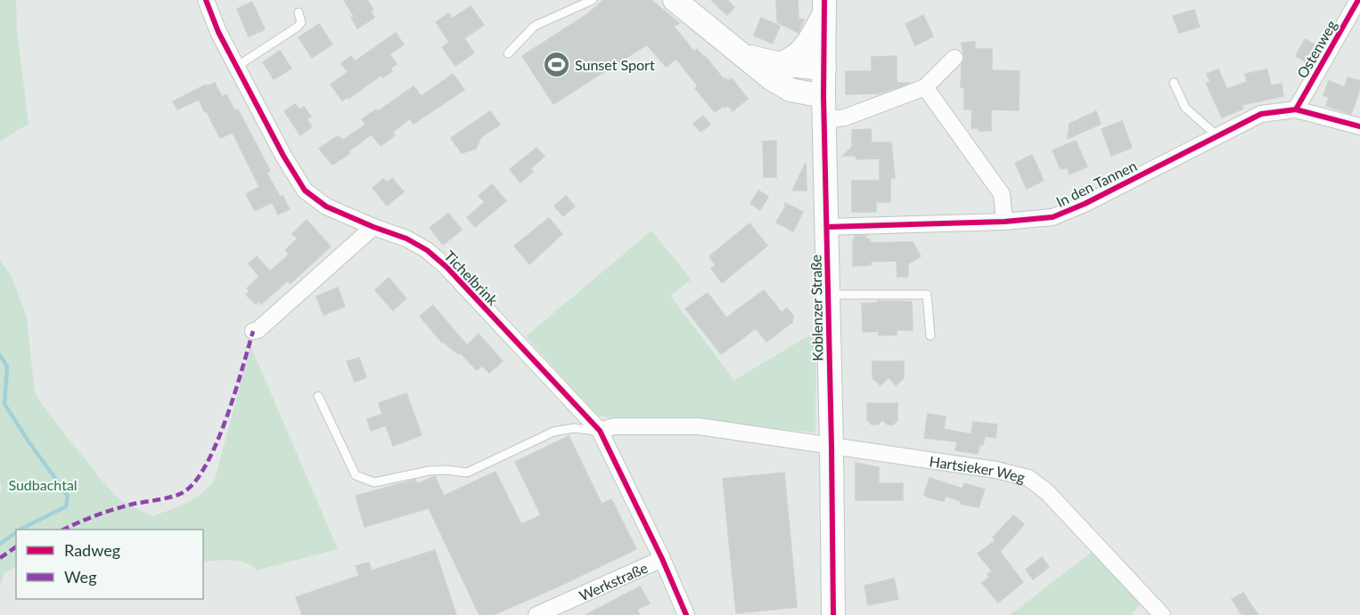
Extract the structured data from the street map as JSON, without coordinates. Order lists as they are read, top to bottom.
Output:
{
  "streets": {
    "main road": ["Koblenzer Straße"],
    "street": [
      "Ostenweg",
      "In den Tannen",
      "Tichelbrink",
      "Hartsieker Weg",
      "Werkstraße"
    ]
  },
  "crossings": [
    ["Ostenweg", "In den Tannen"],
    ["In den Tannen", "Koblenzer Straße"],
    ["Tichelbrink", "Werkstraße"],
    ["Koblenzer Straße", "Hartsieker Weg"]
  ],
  "parks": ["Sudbachtal"],
  "places": {
    "sports": ["Sunset Sport"]
  },
  "legend": ["Radweg", "Weg"]
}
